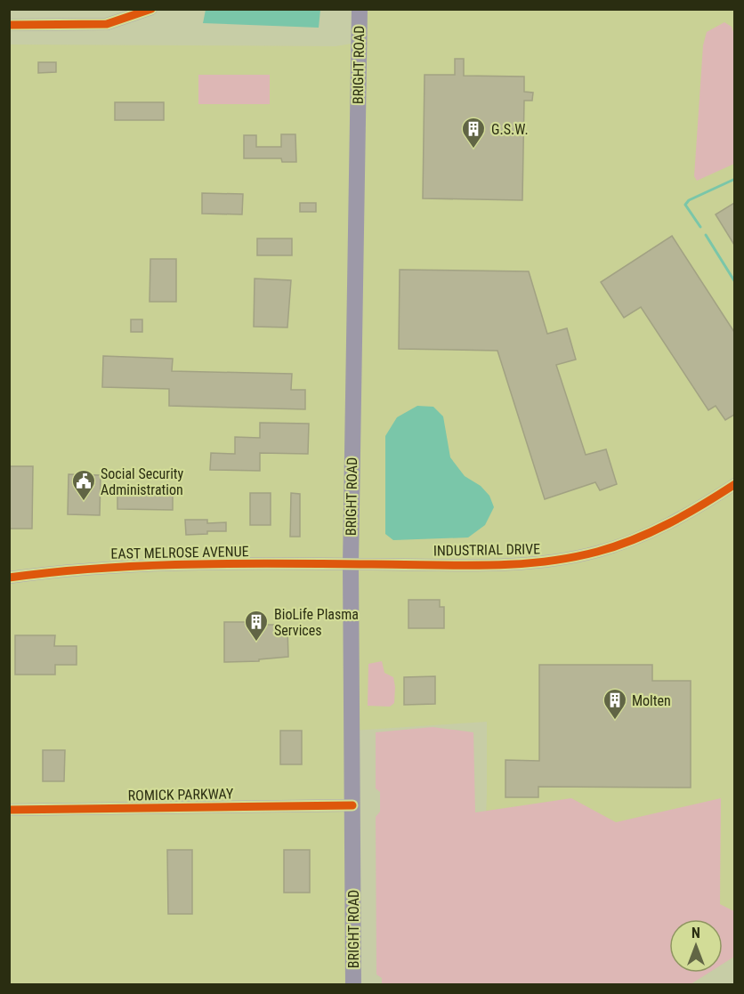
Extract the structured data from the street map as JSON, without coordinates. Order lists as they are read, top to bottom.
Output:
{
  "streets": {
    "main road": ["BRIGHT ROAD"],
    "street": ["INDUSTRIAL DRIVE", "EAST MELROSE AVENUE", "ROMICK PARKWAY"]
  },
  "crossings": [
    ["BRIGHT ROAD", "INDUSTRIAL DRIVE"],
    ["BRIGHT ROAD", "EAST MELROSE AVENUE"],
    ["BRIGHT ROAD", "ROMICK PARKWAY"],
    ["INDUSTRIAL DRIVE", "EAST MELROSE AVENUE"]
  ],
  "places": {
    "building": ["G.S.W.", "BioLife Plasma Services", "Molten"],
    "public building": ["Social Security Administration"]
  },
  "north": "top"
}
